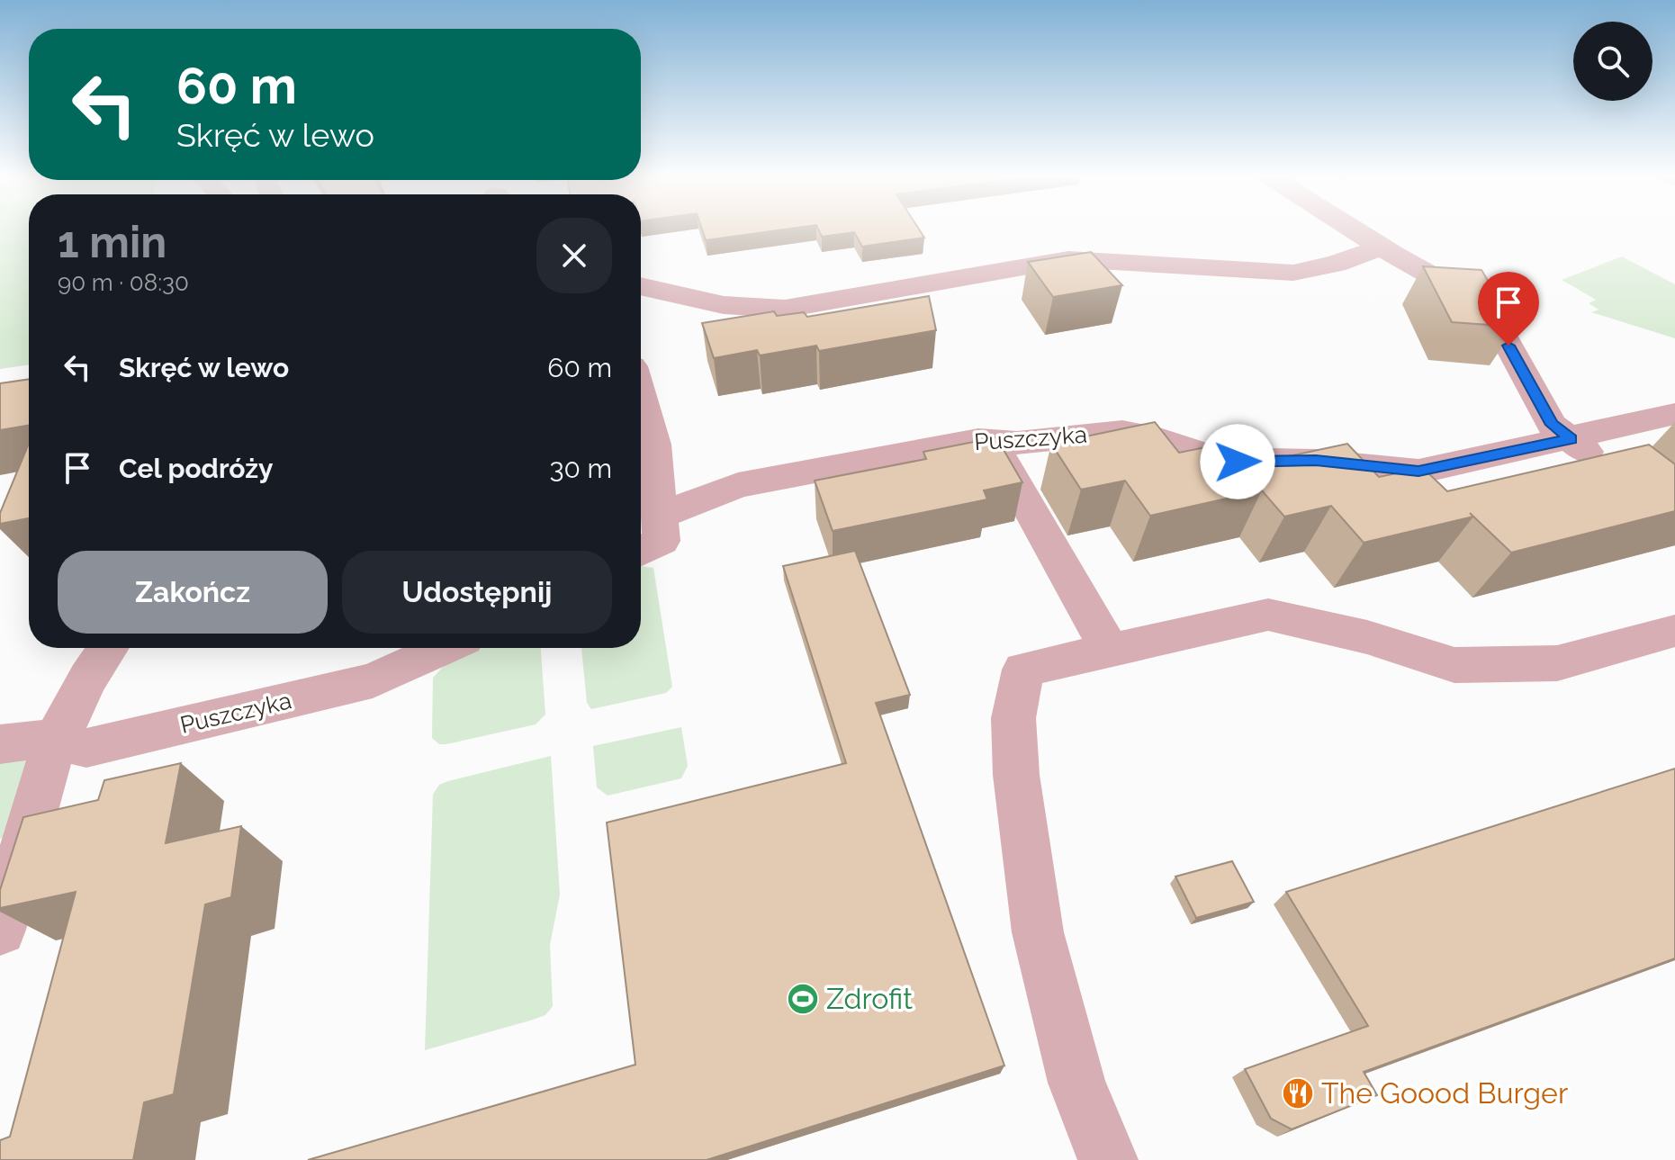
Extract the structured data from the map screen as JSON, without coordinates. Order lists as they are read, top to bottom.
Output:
{
  "streets": {
    "street": ["Puszczyka"]
  },
  "places": {
    "sports": ["Zdrofit"],
    "restaurant": ["The Goood Burger"]
  },
  "page": {
    "turn": ["60 m", "Skręć w lewo"],
    "heading": ["1 min", "90 m · 08:30"],
    "list": [
      {
        "name": "Skręć w lewo",
        "value": "60 m"
      },
      {
        "name": "Cel podróży",
        "value": "30 m"
      }
    ],
    "buttons": ["Zakończ", "Udostępnij"]
  }
}
